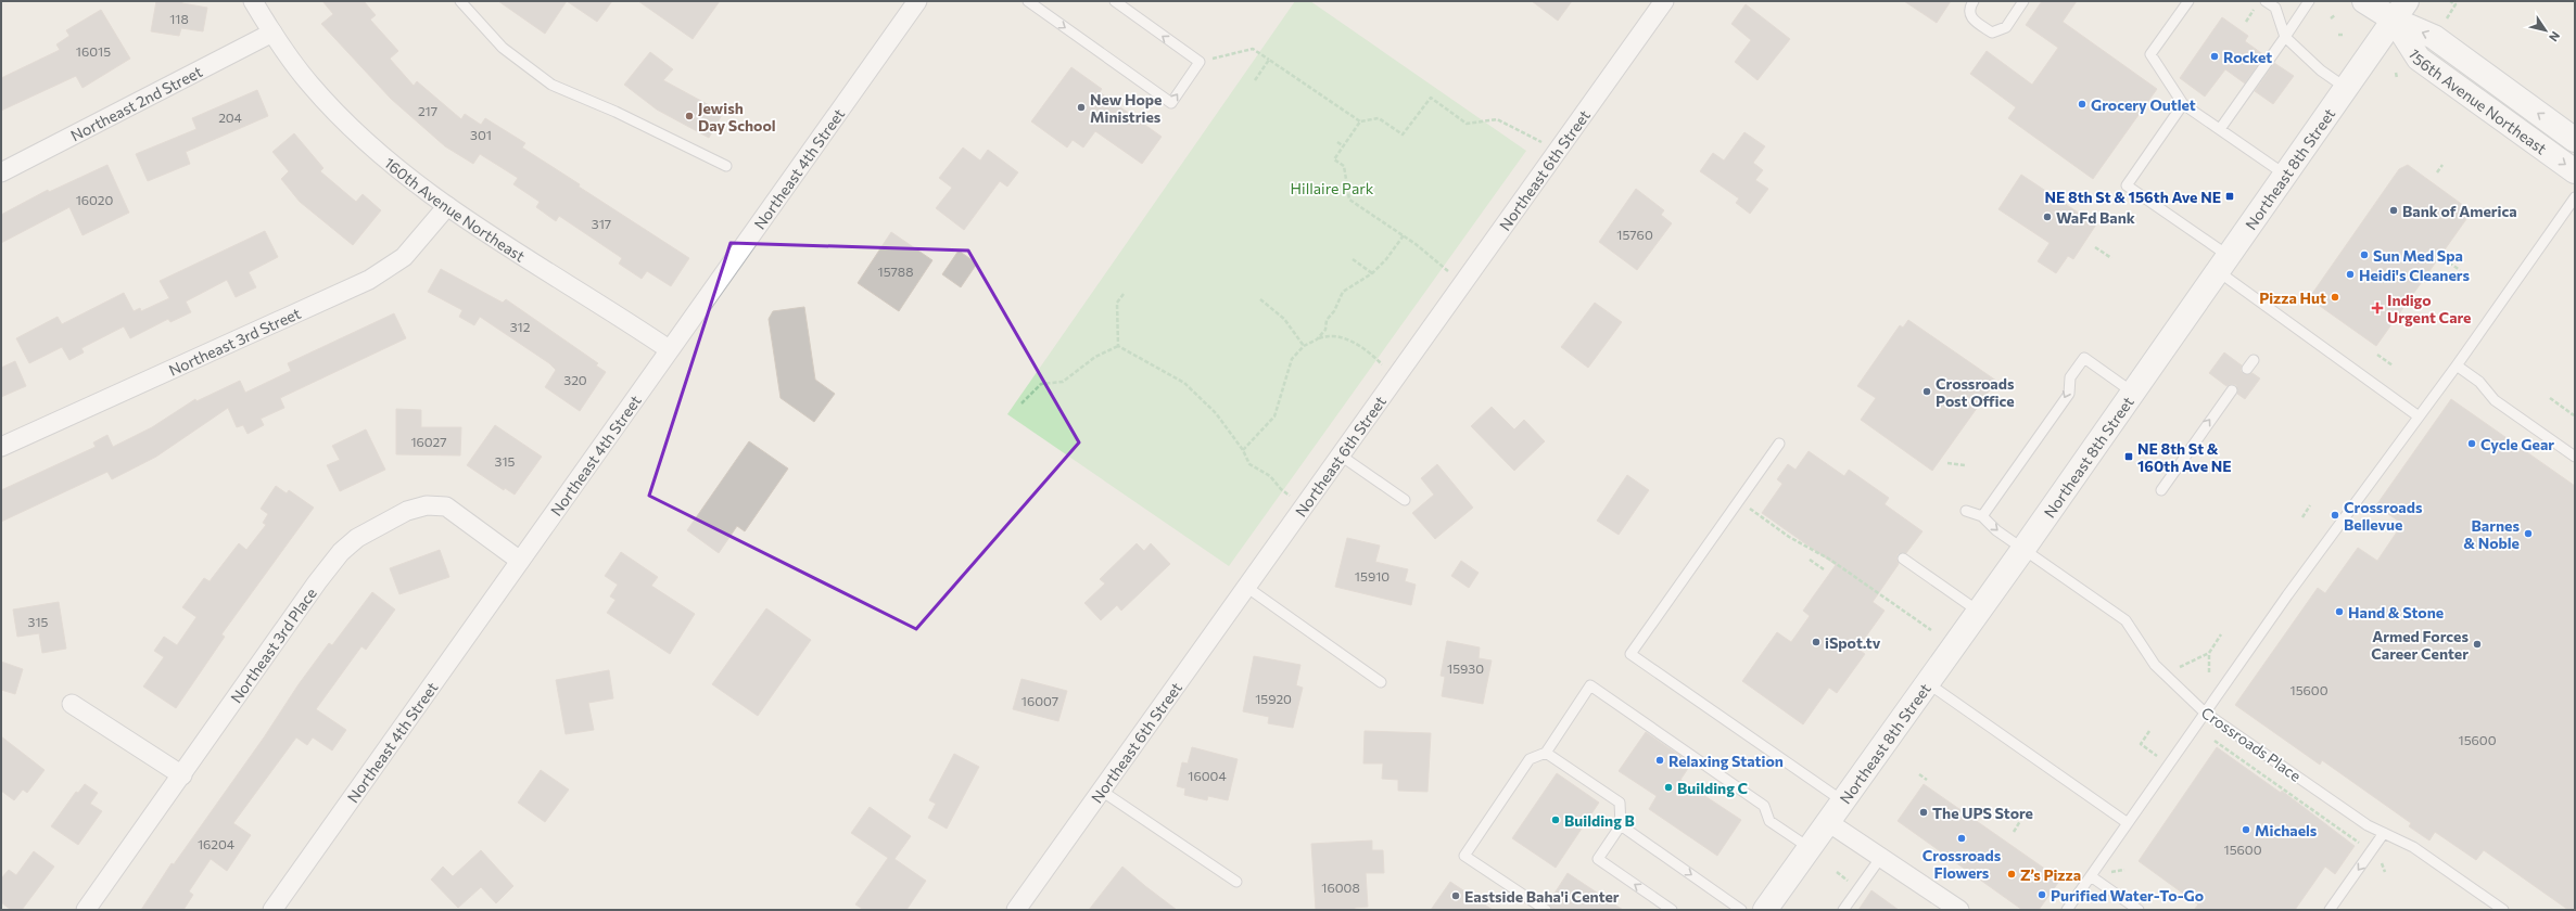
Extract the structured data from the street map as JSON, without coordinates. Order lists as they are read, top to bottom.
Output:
{
  "streets": {
    "main road": ["156th Avenue Northeast", "Northeast 8th Street"],
    "street": [
      "Northeast 2nd Street",
      "Northeast 4th Street",
      "Northeast 6th Street",
      "160th Avenue Northeast",
      "Northeast 3rd Street",
      "Northeast 3rd Place"
    ],
    "lane": ["Crossroads Place"]
  },
  "crossings": [
    ["156th Avenue Northeast", "Northeast 8th Street"],
    ["Northeast 2nd Street", "160th Avenue Northeast"],
    ["Northeast 4th Street", "160th Avenue Northeast"],
    ["Northeast 4th Street", "Northeast 3rd Place"],
    ["Northeast 8th Street", "Crossroads Place"],
    ["160th Avenue Northeast", "Northeast 3rd Street"]
  ],
  "parks": ["Hillaire Park"],
  "places": {
    "other": [
      "Rocket",
      "Grocery Outlet",
      "New Hope Ministries",
      "Jewish Day School",
      "Bank of America",
      "WaFd Bank",
      "Sun Med Spa",
      "Heidi's Cleaners",
      "Pizza Hut",
      "Crossroads Post Office",
      "Cycle Gear",
      "Crossroads Bellevue",
      "Barnes & Noble",
      "Hand & Stone",
      "iSpot.tv",
      "Armed Forces Career Center",
      "Relaxing Station",
      "Building C",
      "The UPS Store",
      "Building B",
      "Michaels",
      "Crossroads Flowers",
      "Z’s Pizza",
      "Purified Water-To-Go",
      "Eastside Baha'i Center"
    ],
    "transit": ["NE 8th St & 156th Ave NE", "NE 8th St & 160th Ave NE"],
    "health": ["Indigo Urgent Care"]
  },
  "house_numbers": [
    "118",
    "16015",
    "217",
    "204",
    "301",
    "16020",
    "317",
    "15760",
    "15788",
    "312",
    "320",
    "16027",
    "315",
    "15910",
    "315",
    "15930",
    "15600",
    "15920",
    "16007",
    "15600",
    "16004",
    "16204",
    "15600",
    "16008"
  ],
  "north": "bottom right"
}
